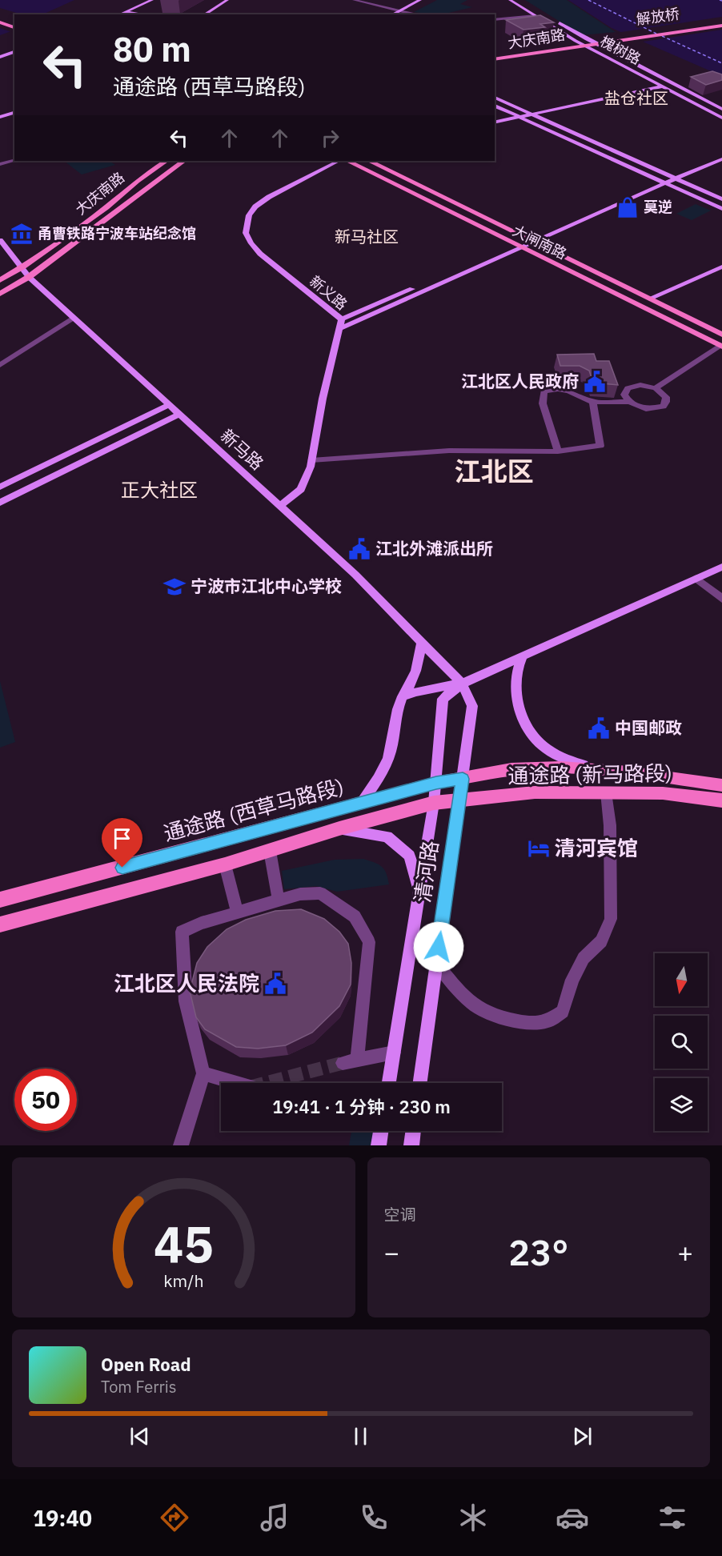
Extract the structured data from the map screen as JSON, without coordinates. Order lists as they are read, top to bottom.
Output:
{
  "streets": {
    "main road": [
      "解放桥",
      "大庆南路",
      "大闸南路",
      "通途路 (新马路段)",
      "通途路 (西草马路段)"
    ],
    "street": [
      "槐树路",
      "新义路",
      "新马路",
      "清河路"
    ]
  },
  "crossings": [
    ["解放桥", "槐树路"],
    ["大庆南路", "槐树路"],
    ["大庆南路", "新马路"],
    ["新义路", "新马路"],
    ["新马路", "通途路 (新马路段)"],
    ["新马路", "通途路 (西草马路段)"],
    ["新马路", "清河路"],
    ["通途路 (新马路段)", "通途路 (西草马路段)"],
    ["通途路 (新马路段)", "清河路"],
    ["通途路 (西草马路段)", "清河路"]
  ],
  "districts": [
    "盐仓社区",
    "新马社区",
    "江北区",
    "正大社区"
  ],
  "places": {
    "shop": ["莫逆"],
    "museum": ["甬曹铁路宁波车站纪念馆"],
    "public building": [
      "江北区人民政府",
      "江北外滩派出所",
      "中国邮政",
      "江北区人民法院"
    ],
    "school or university": ["宁波市江北中心学校"],
    "hotel": ["清河宾馆"]
  },
  "north": "bottom",
  "page": {
    "turn": ["80 m", "通途路 (西草马路段)"],
    "limit": "50",
    "trip": "19:41 · 1 分钟 · 230 m",
    "tile": "空调",
    "heat": ["−", "23°", "+"],
    "song": ["Open Road", "Tom Ferris"],
    "tabs": "19:40",
    "gauge": ["45", "km/h"]
  }
}
